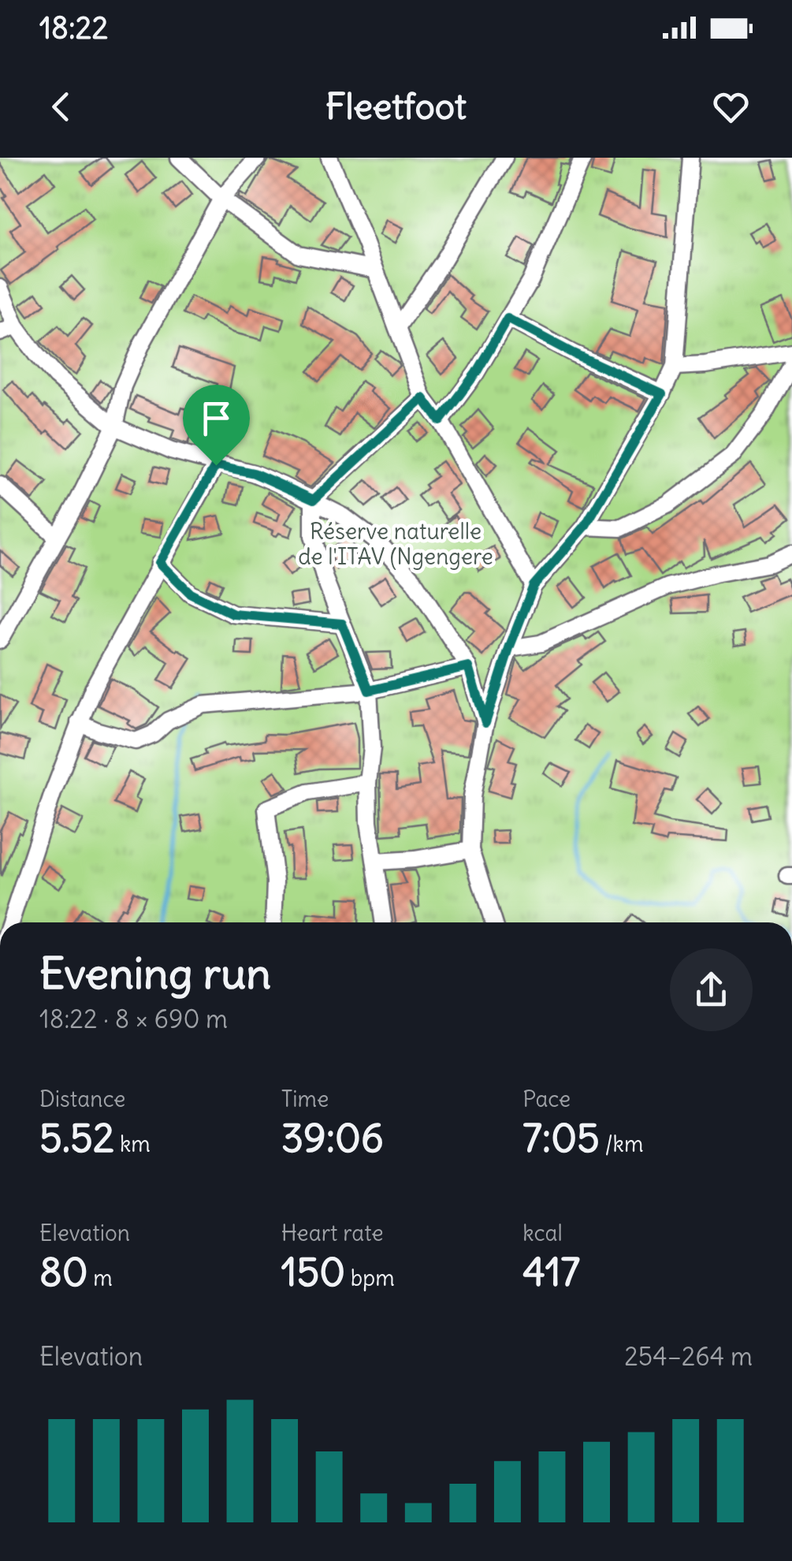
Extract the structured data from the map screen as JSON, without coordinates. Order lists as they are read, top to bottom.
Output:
{
  "parks": ["Réserve naturelle de l'ITAV (Ngengere"],
  "page": {
    "status": "18:22",
    "header": "Fleetfoot",
    "heading": ["Evening run", "18:22 · 8 × 690 m"],
    "stats": [
      ["Distance", "5.52 km"],
      ["Time", "39:06"],
      ["Pace", "7:05 /km"],
      ["Elevation", "80 m"],
      ["Heart rate", "150 bpm"],
      ["kcal", "417"]
    ],
    "chart": ["Elevation", "254–264 m"]
  }
}
